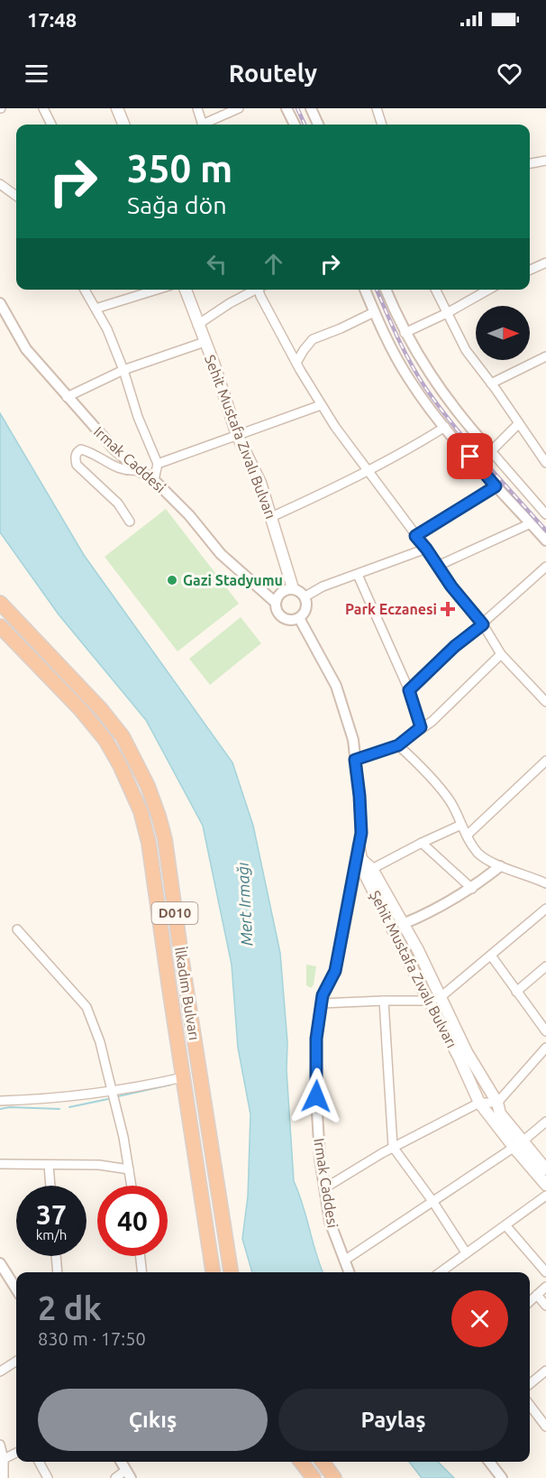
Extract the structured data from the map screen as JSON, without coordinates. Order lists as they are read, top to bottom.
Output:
{
  "streets": {
    "highway": ["D010", "İlkadım Bulvarı"],
    "main road": ["Sehit Mustafa Zıvalı Bulvarı", "Şehit Mustafa Zıvalı Bulvarı"],
    "street": ["Irmak Caddesi"]
  },
  "crossings": [
    ["Sehit Mustafa Zıvalı Bulvarı", "Irmak Caddesi"],
    ["Irmak Caddesi", "Şehit Mustafa Zıvalı Bulvarı"]
  ],
  "water": ["Mert Irmağı"],
  "places": {
    "other": ["Gazi Stadyumu"],
    "health": ["Park Eczanesi"]
  },
  "north": "right",
  "page": {
    "status": "17:48",
    "header": "Routely",
    "turn": ["350 m", "Sağa dön"],
    "speed": "37 km/h",
    "limit": "40",
    "heading": ["2 dk", "830 m · 17:50"],
    "buttons": ["Çıkış", "Paylaş"]
  }
}
